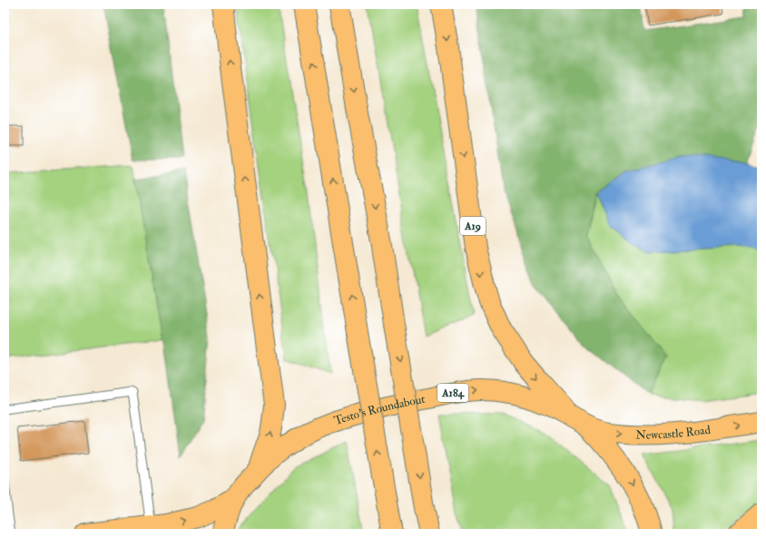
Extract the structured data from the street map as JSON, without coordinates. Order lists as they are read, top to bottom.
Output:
{
  "streets": {
    "main road": [
      "A19",
      "A184",
      "Testo's Roundabout",
      "Newcastle Road"
    ]
  },
  "crossings": [
    ["A19", "Testo's Roundabout"],
    ["A19", "Newcastle Road"],
    ["A184", "Testo's Roundabout"],
    ["Testo's Roundabout", "Newcastle Road"]
  ],
  "one_way": ["Testo's Roundabout", "Newcastle Road"]
}
